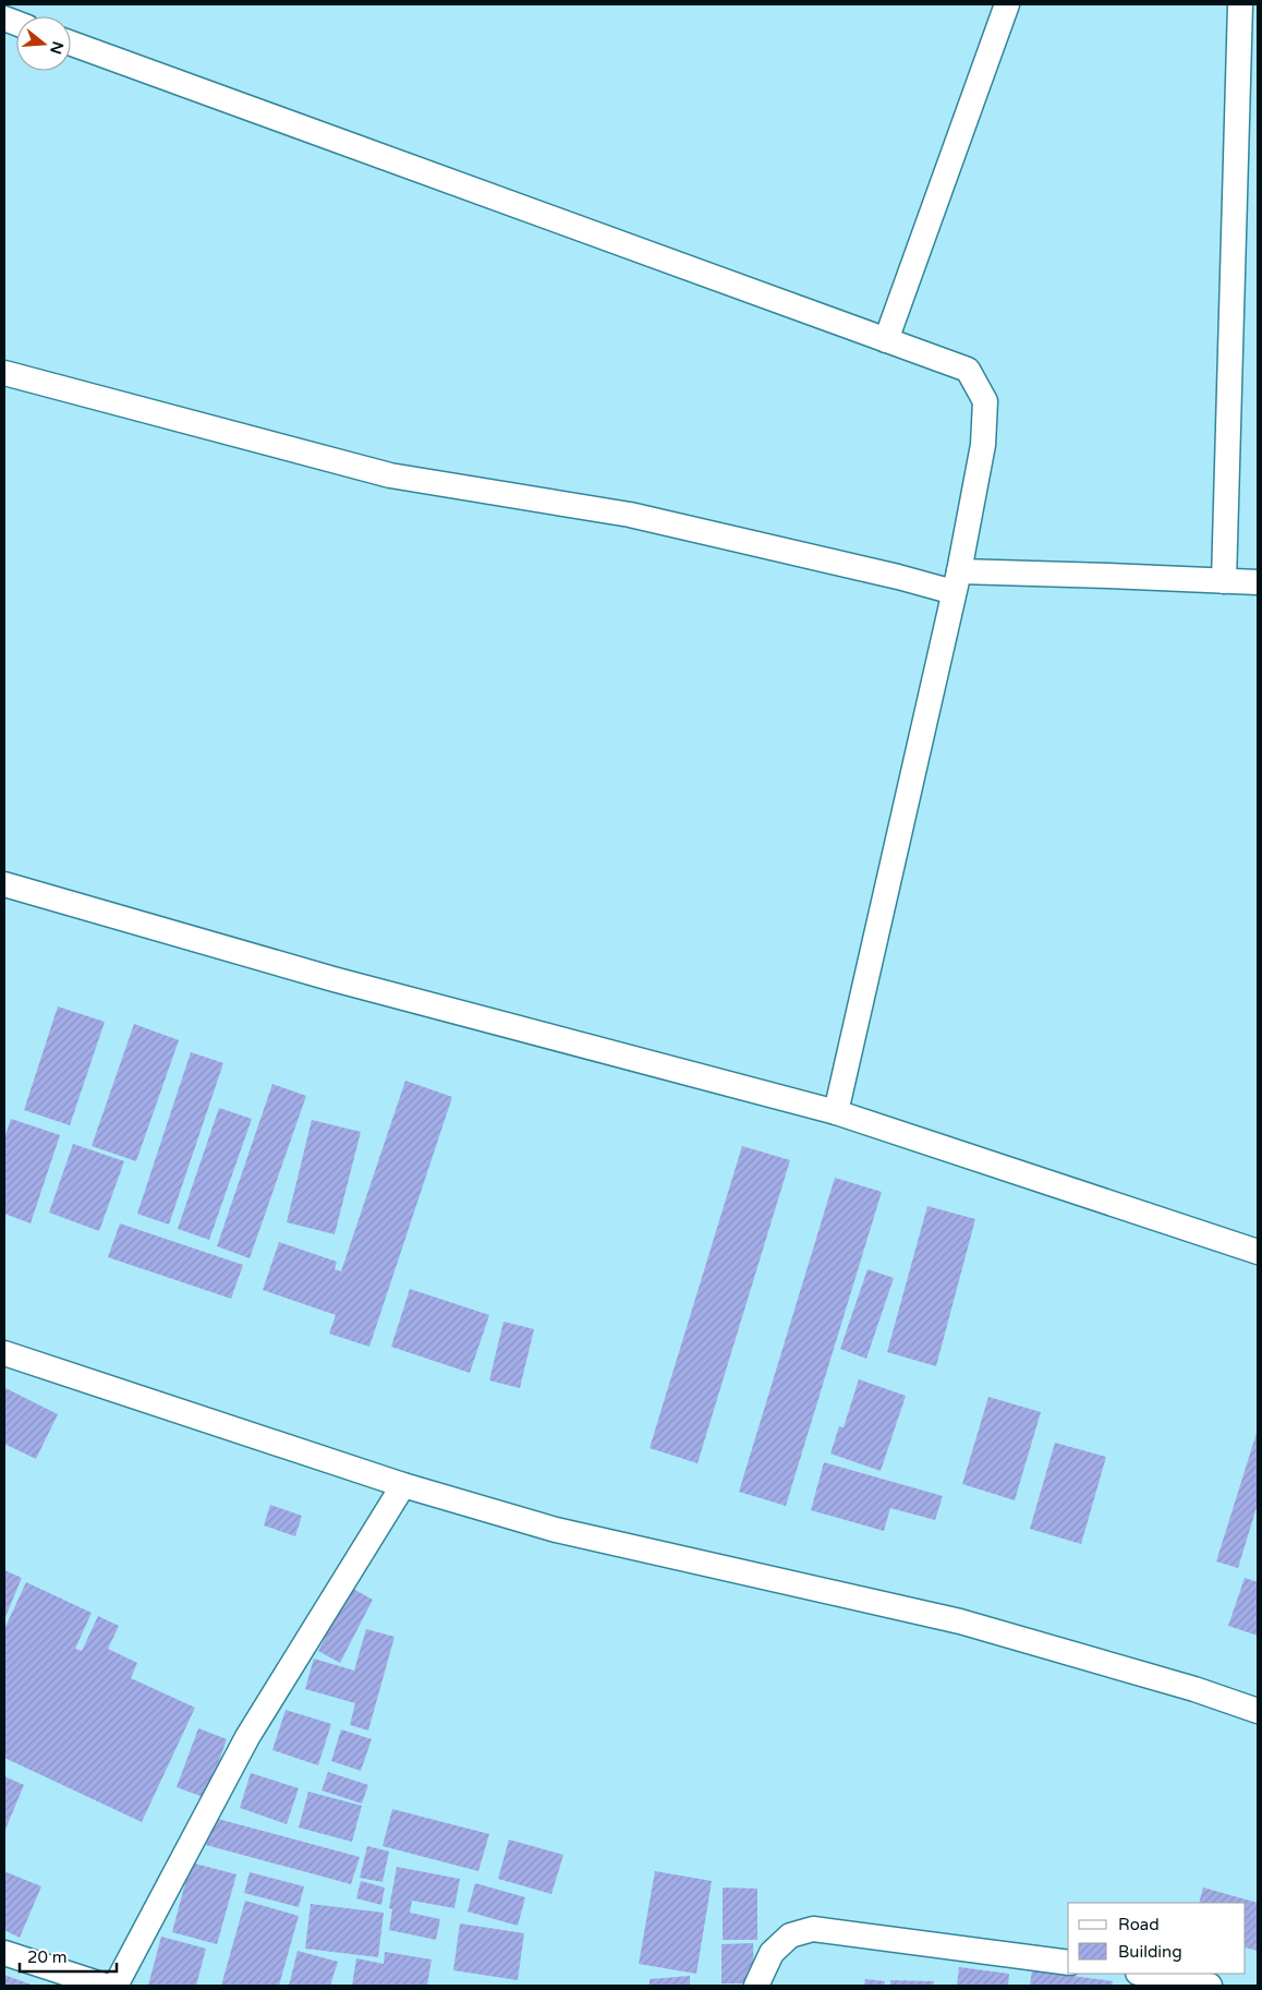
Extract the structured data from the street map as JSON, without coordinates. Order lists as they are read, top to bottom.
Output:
{
  "legend": ["Road", "Building"],
  "scale_bar": "20 m",
  "north": "right"
}
